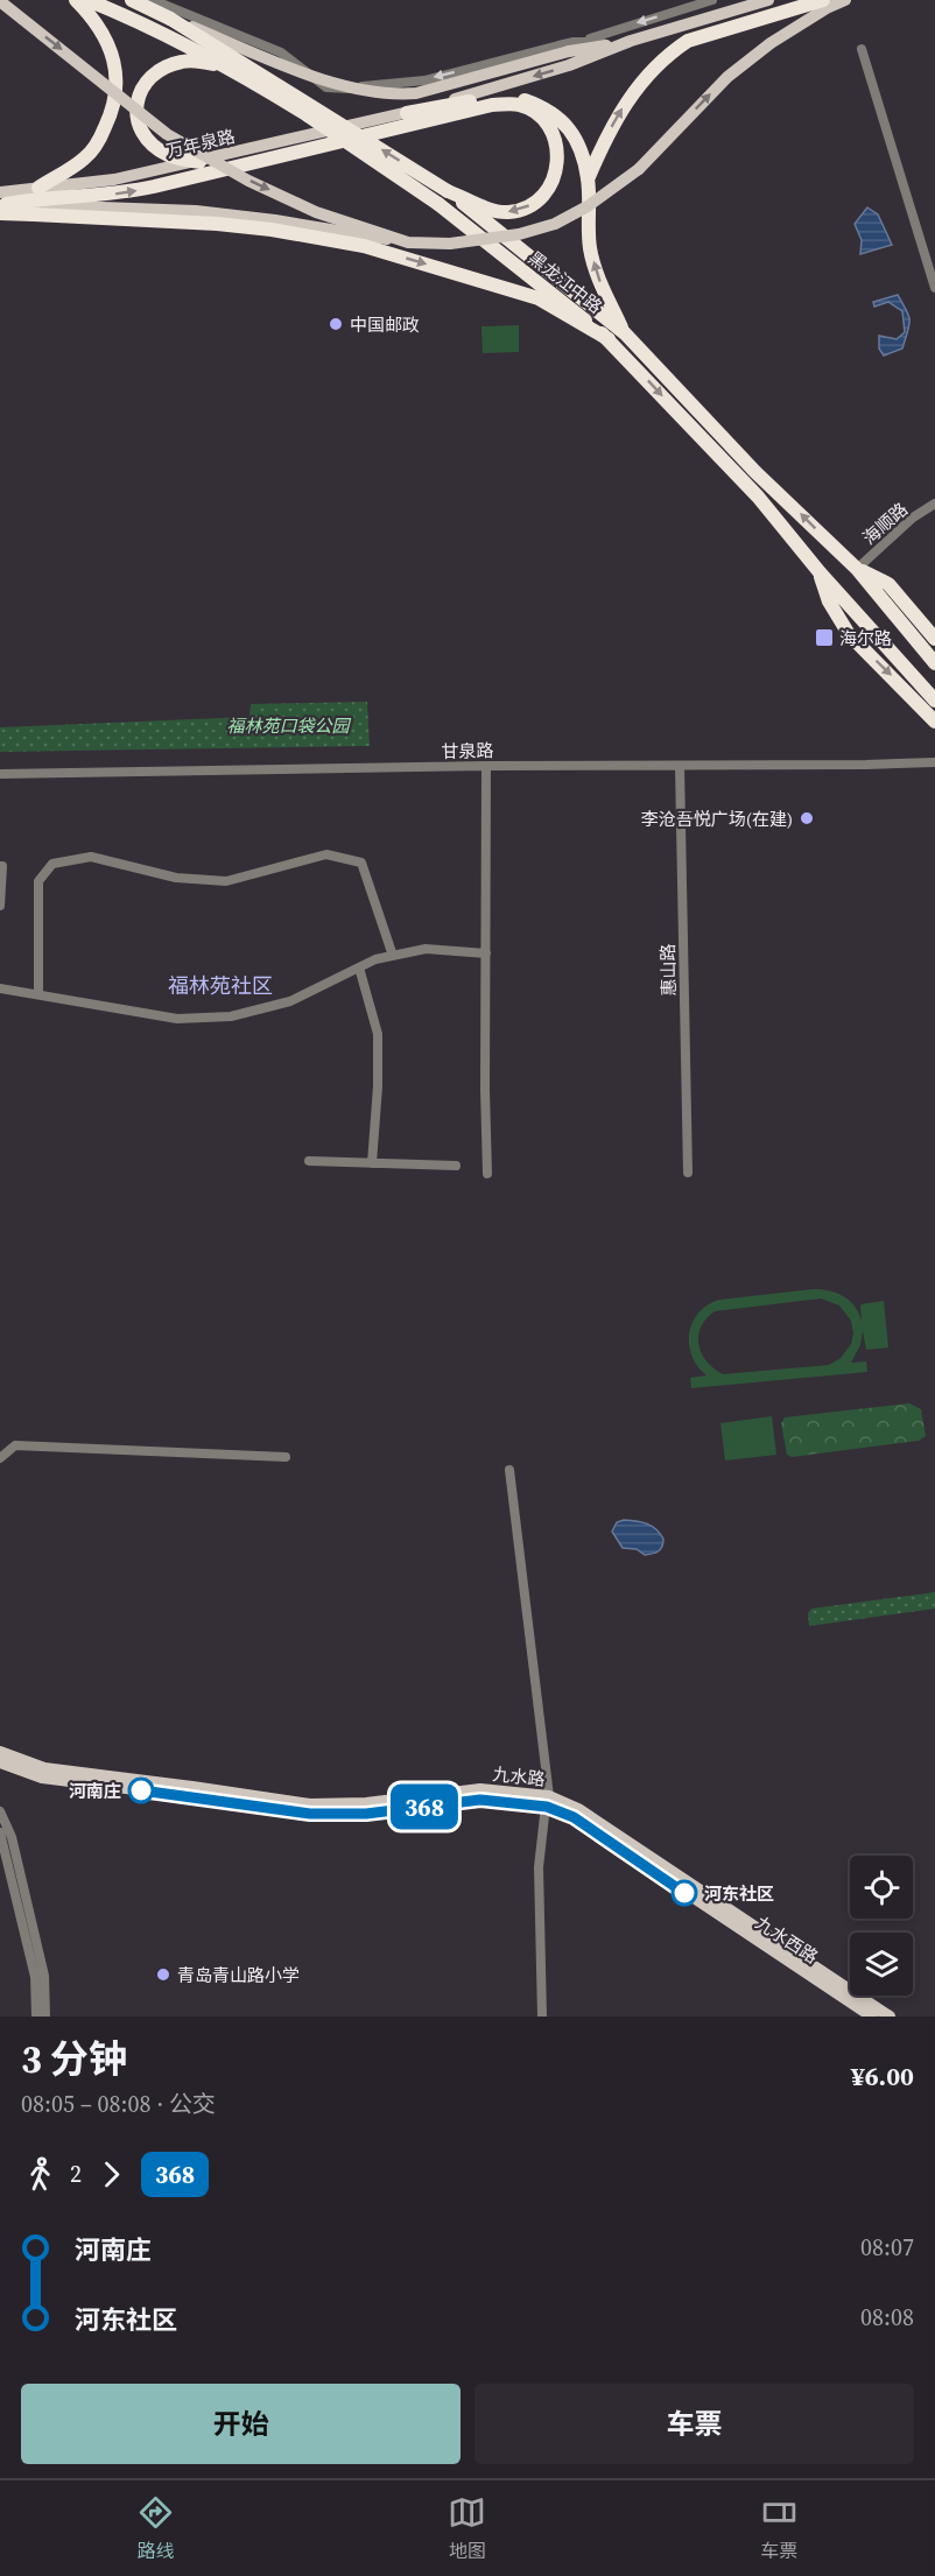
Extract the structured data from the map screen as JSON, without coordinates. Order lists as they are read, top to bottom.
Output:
{
  "streets": {
    "highway": ["黑龙江中路"],
    "main road": ["万年泉路", "九水路", "九水西路"],
    "street": ["海顺路", "甘泉路", "惠山路"]
  },
  "crossings": [
    ["黑龙江中路", "海顺路"],
    ["甘泉路", "惠山路"],
    ["九水路", "九水西路"]
  ],
  "districts": ["福林苑社区"],
  "parks": ["福林苑口袋公园"],
  "places": {
    "other": [
      "中国邮政",
      "李沧吾悦广场(在建)",
      "河南庄",
      "河东社区",
      "青岛青山路小学"
    ],
    "transit": ["海尔路"]
  },
  "lines": ["bus line 368"],
  "page": {
    "on_map": "368",
    "heading": ["3 分钟", "08:05 – 08:08 · 公交", "¥6.00"],
    "legs": ["2", "368"],
    "list": [
      {
        "name": "河南庄",
        "value": "08:07"
      },
      {
        "name": "河东社区",
        "value": "08:08"
      }
    ],
    "buttons": ["开始", "车票"],
    "tabs": ["路线", "地图", "车票"]
  }
}
